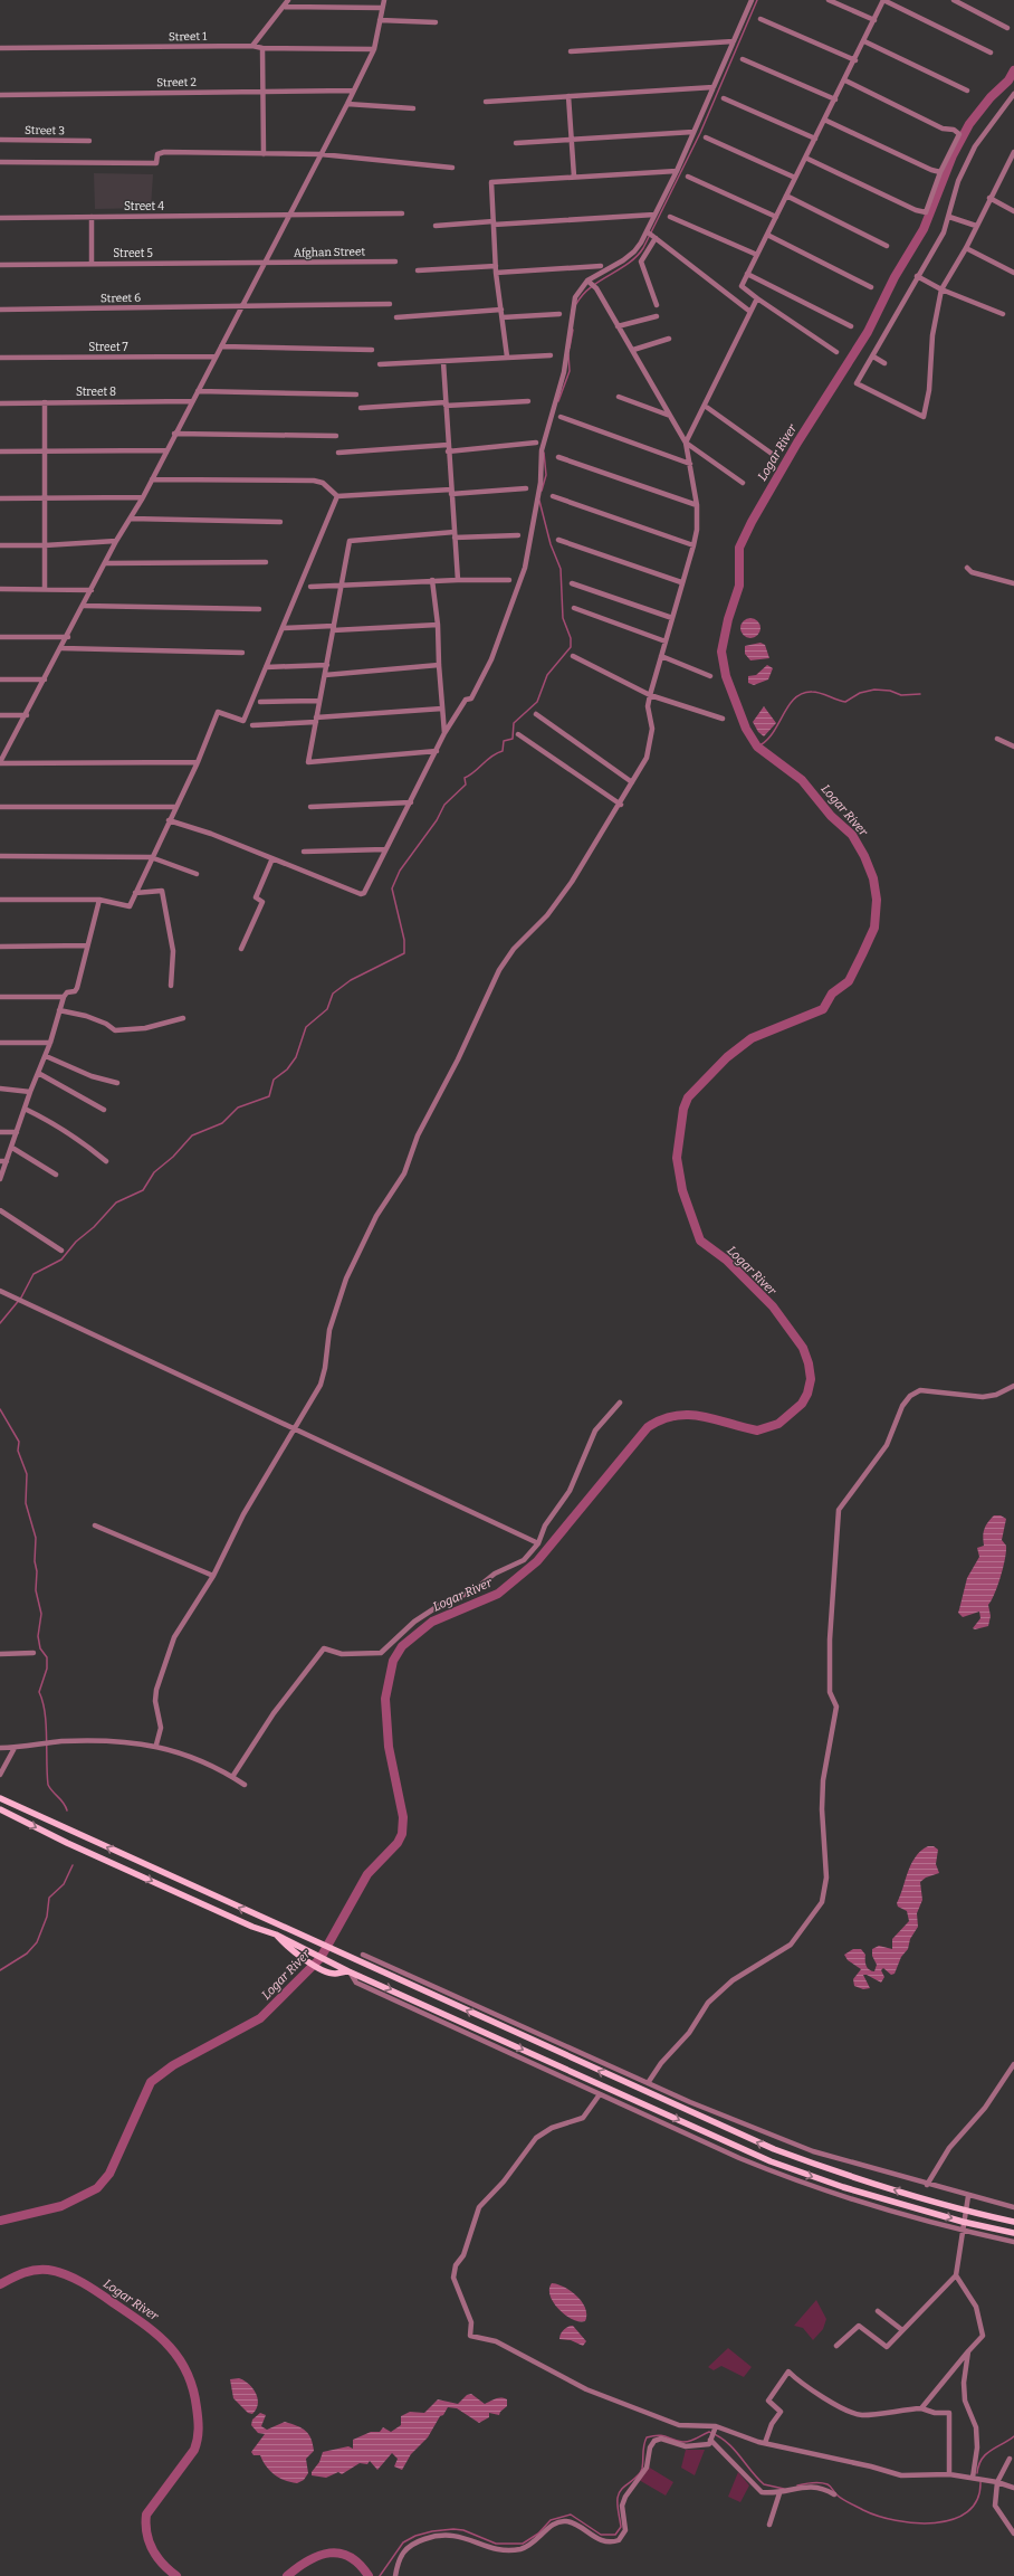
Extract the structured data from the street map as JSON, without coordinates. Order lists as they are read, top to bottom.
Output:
{
  "streets": {
    "street": [
      "Street 1",
      "Street 2",
      "Street 3",
      "Street 4",
      "Afghan Street",
      "Street 5",
      "Street 6",
      "Street 7",
      "Street 8"
    ]
  },
  "crossings": [
    ["Afghan Street", "Street 5"]
  ],
  "water": ["Logar River"]
}
